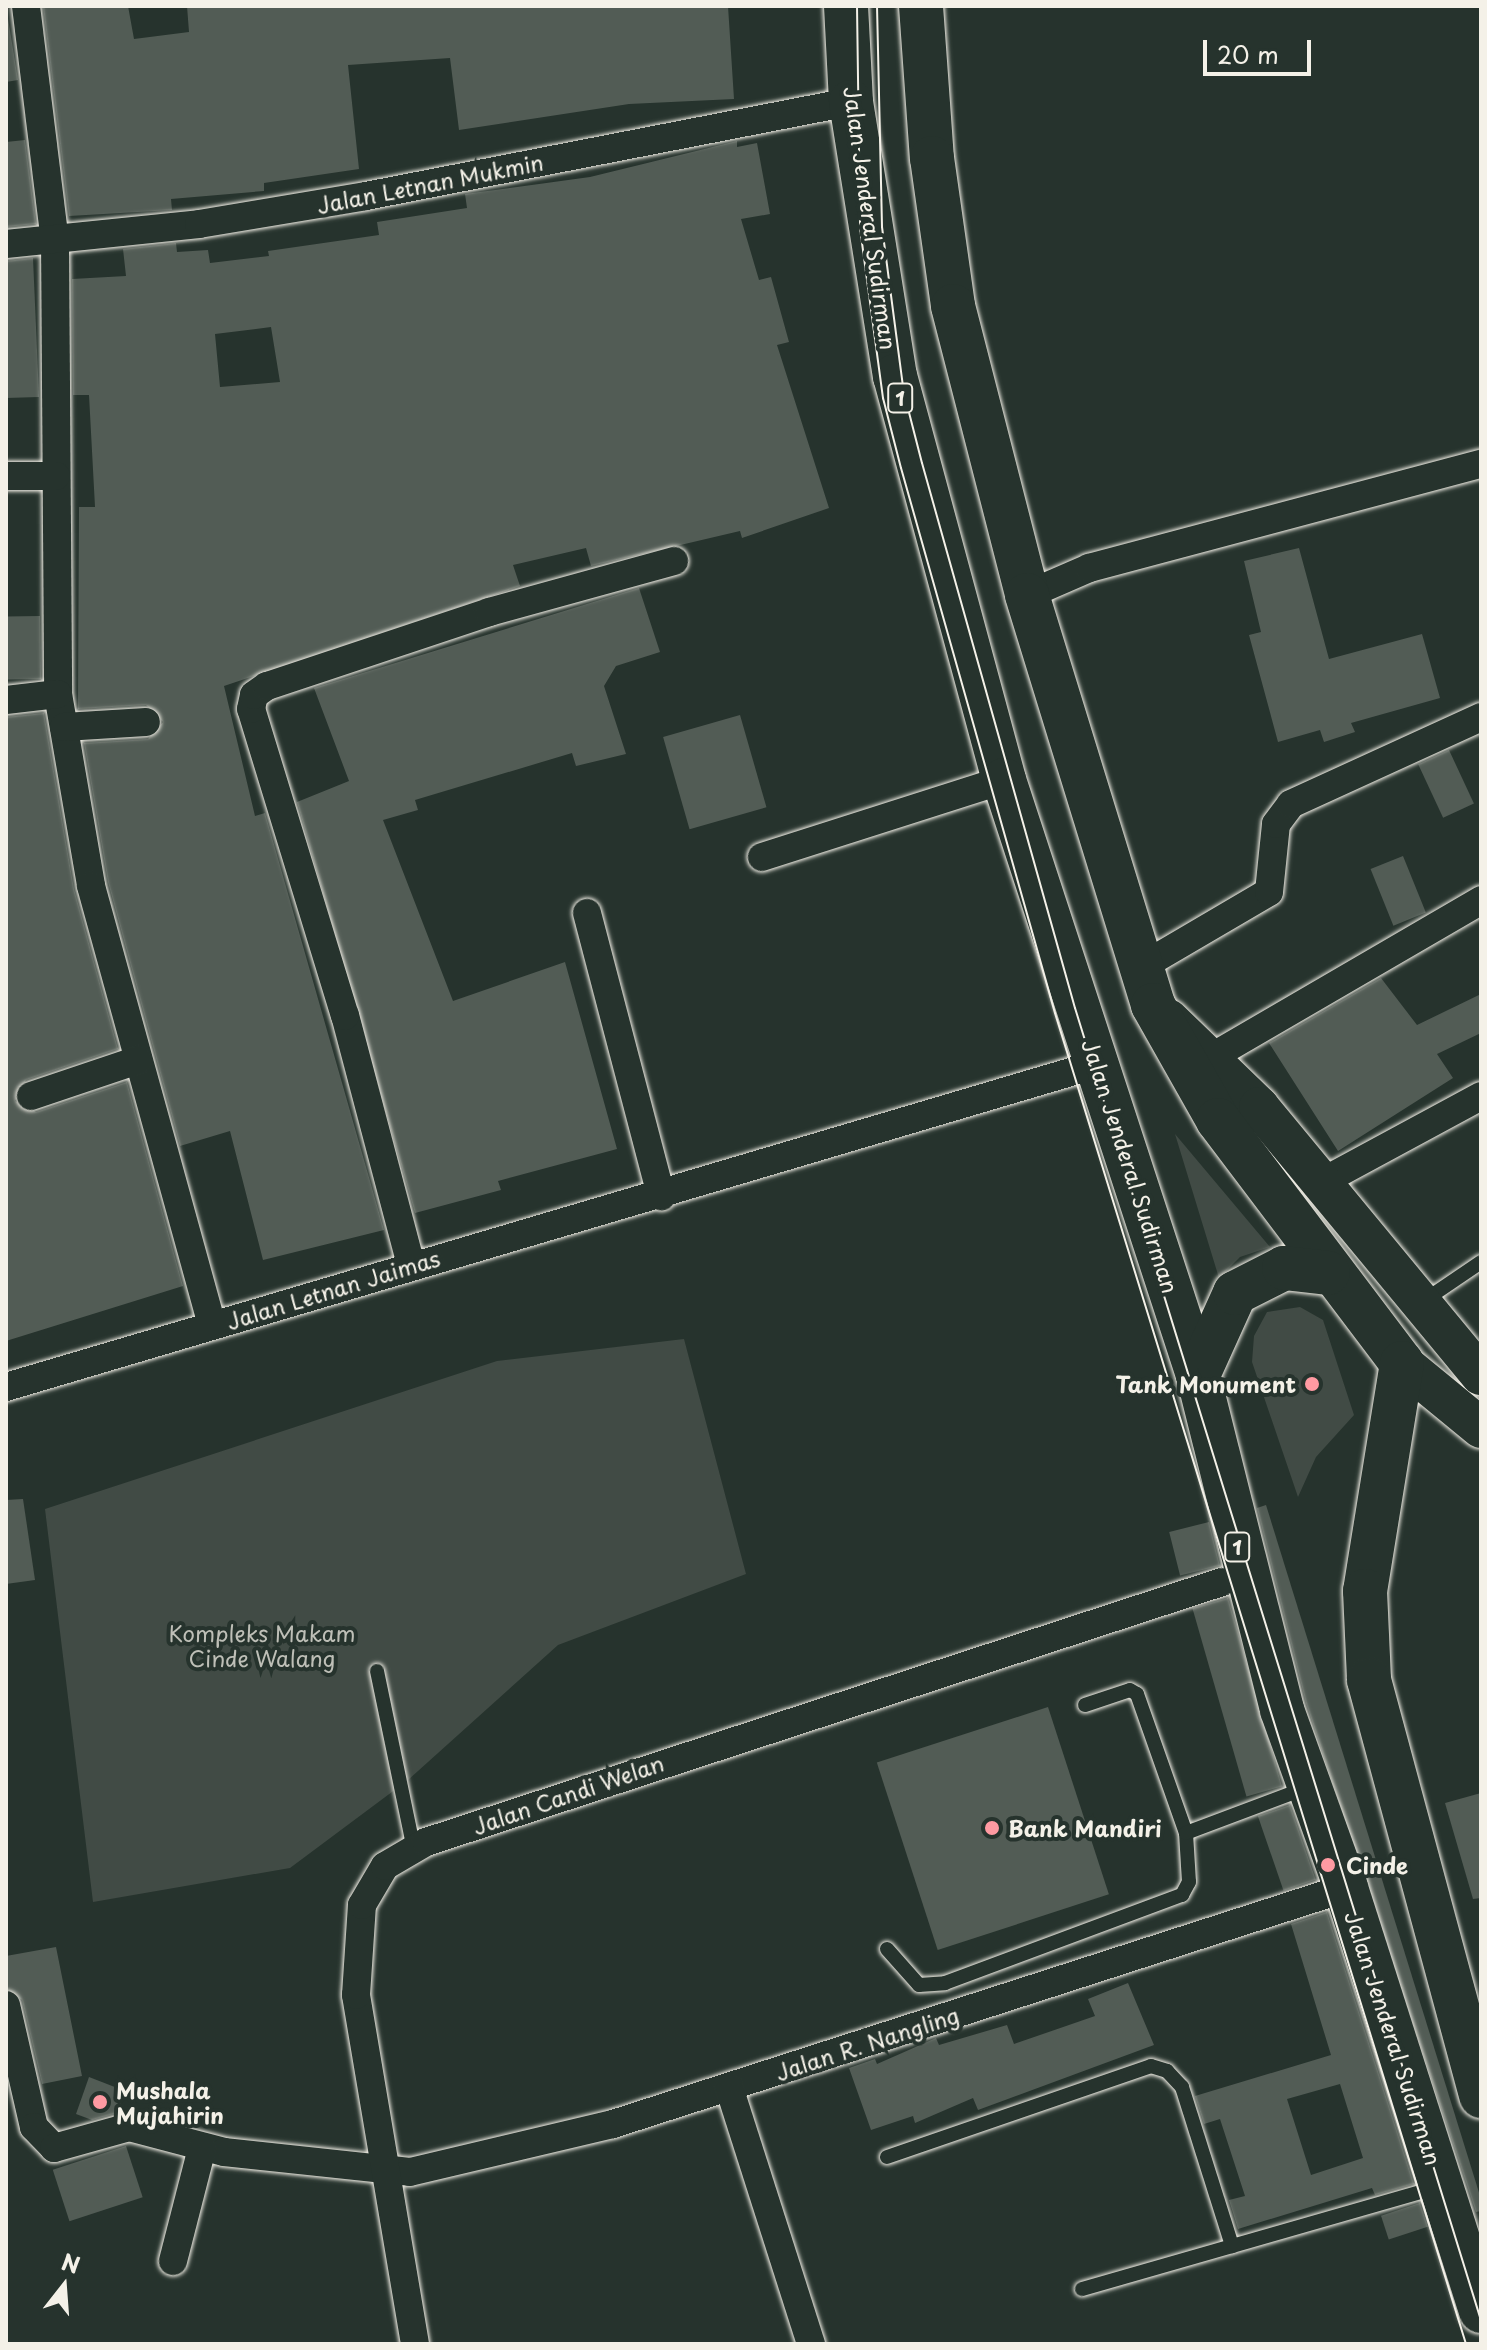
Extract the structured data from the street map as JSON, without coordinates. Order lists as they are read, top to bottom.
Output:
{
  "streets": {
    "highway": ["Jalan Jenderal Sudirman", "1"],
    "street": [
      "Jalan Letnan Mukmin",
      "Jalan Letnan Jaimas",
      "Jalan Candi Welan",
      "Jalan R. Nangling"
    ]
  },
  "crossings": [
    ["Jalan Letnan Mukmin", "Jalan Jenderal Sudirman"],
    ["Jalan Jenderal Sudirman", "Jalan Letnan Jaimas"],
    ["Jalan Jenderal Sudirman", "Jalan R. Nangling"],
    ["Jalan Candi Welan", "Jalan R. Nangling"]
  ],
  "parks": ["Kompleks Makam Cinde Walang"],
  "places": [
    "Tank Monument",
    "Bank Mandiri",
    "Cinde",
    "Mushala Mujahirin"
  ],
  "scale_bar": "20 m",
  "north": "top"
}
